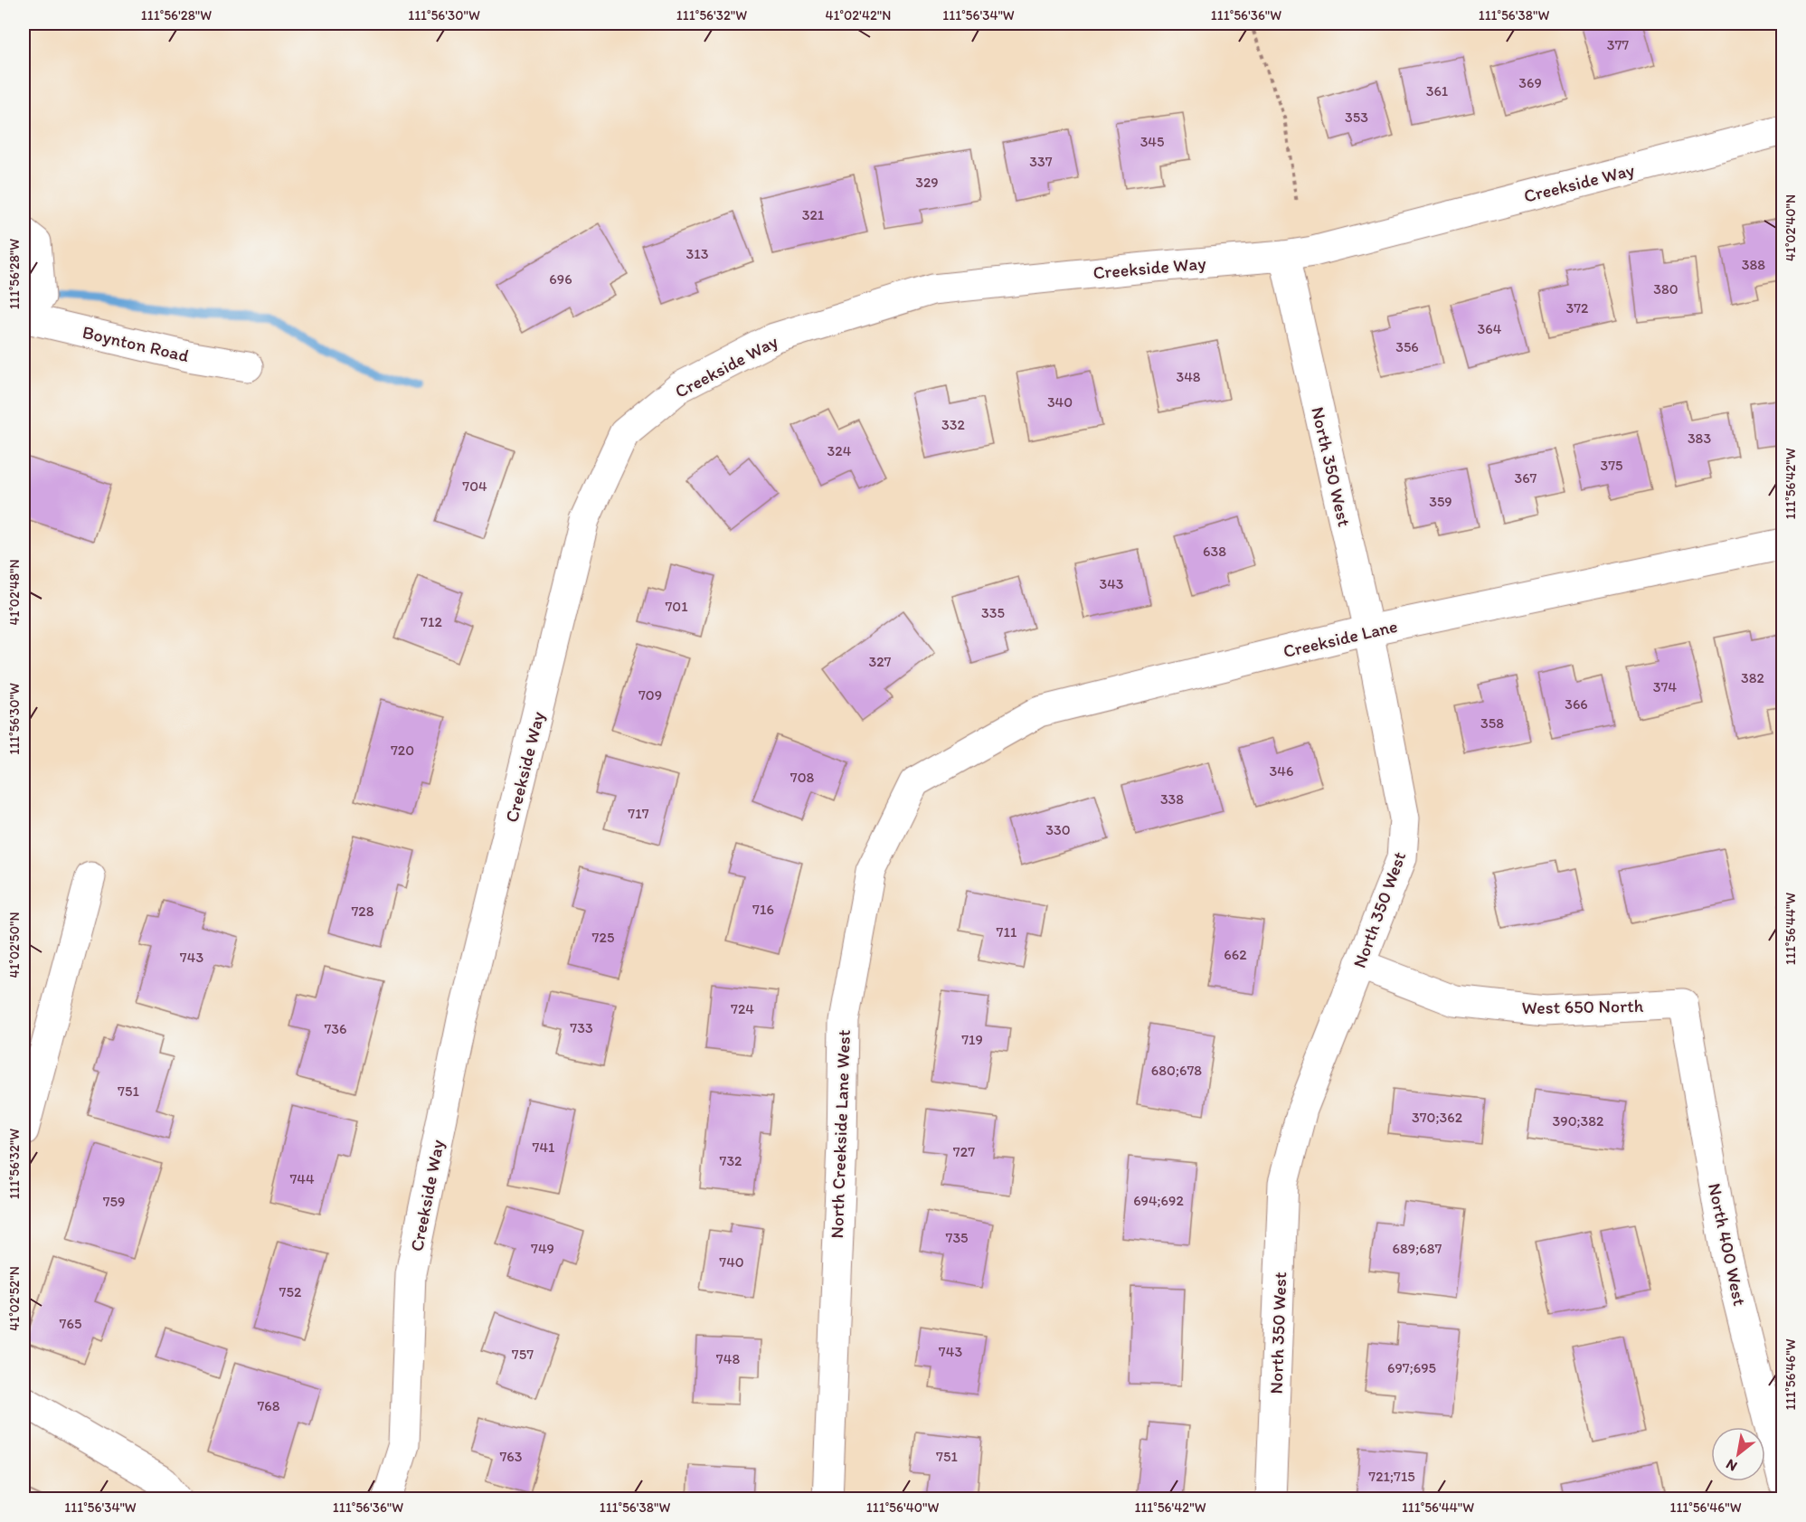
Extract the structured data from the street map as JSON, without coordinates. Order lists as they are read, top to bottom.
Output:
{
  "streets": {
    "street": [
      "Creekside Way",
      "Boynton Road",
      "North 350 West",
      "Creekside Lane",
      "West 650 North",
      "North Creekside Lane West",
      "North 400 West"
    ]
  },
  "crossings": [
    ["Creekside Way", "North 350 West"],
    ["North 350 West", "Creekside Lane"],
    ["North 350 West", "West 650 North"],
    ["Creekside Lane", "North Creekside Lane West"],
    ["West 650 North", "North 400 West"]
  ],
  "house_numbers": [
    "377",
    "369",
    "361",
    "353",
    "345",
    "337",
    "329",
    "321",
    "313",
    "388",
    "696",
    "380",
    "372",
    "364",
    "356",
    "348",
    "340",
    "332",
    "383",
    "324",
    "375",
    "367",
    "704",
    "359",
    "638",
    "343",
    "701",
    "335",
    "712",
    "327",
    "382",
    "374",
    "709",
    "366",
    "358",
    "720",
    "346",
    "708",
    "338",
    "717",
    "330",
    "716",
    "728",
    "711",
    "725",
    "662",
    "743",
    "724",
    "733",
    "736",
    "719",
    "680;678",
    "751",
    "370;362",
    "390;382",
    "741",
    "727",
    "732",
    "744",
    "694;692",
    "759",
    "735",
    "749",
    "689;687",
    "740",
    "752",
    "765",
    "743",
    "757",
    "748",
    "697;695",
    "768",
    "763",
    "751",
    "721;715"
  ],
  "north": "bottom left",
  "coordinates": [
    "111°56'28\"W",
    "111°56'30\"W",
    "111°56'32\"W",
    "41°02'42\"N",
    "111°56'34\"W",
    "111°56'36\"W",
    "111°56'38\"W",
    "41°02'40\"N",
    "111°56'42\"W",
    "41°02'48\"N",
    "111°56'44\"W",
    "41°02'50\"N",
    "41°02'52\"N",
    "111°56'46\"W",
    "111°56'40\"W"
  ]
}
